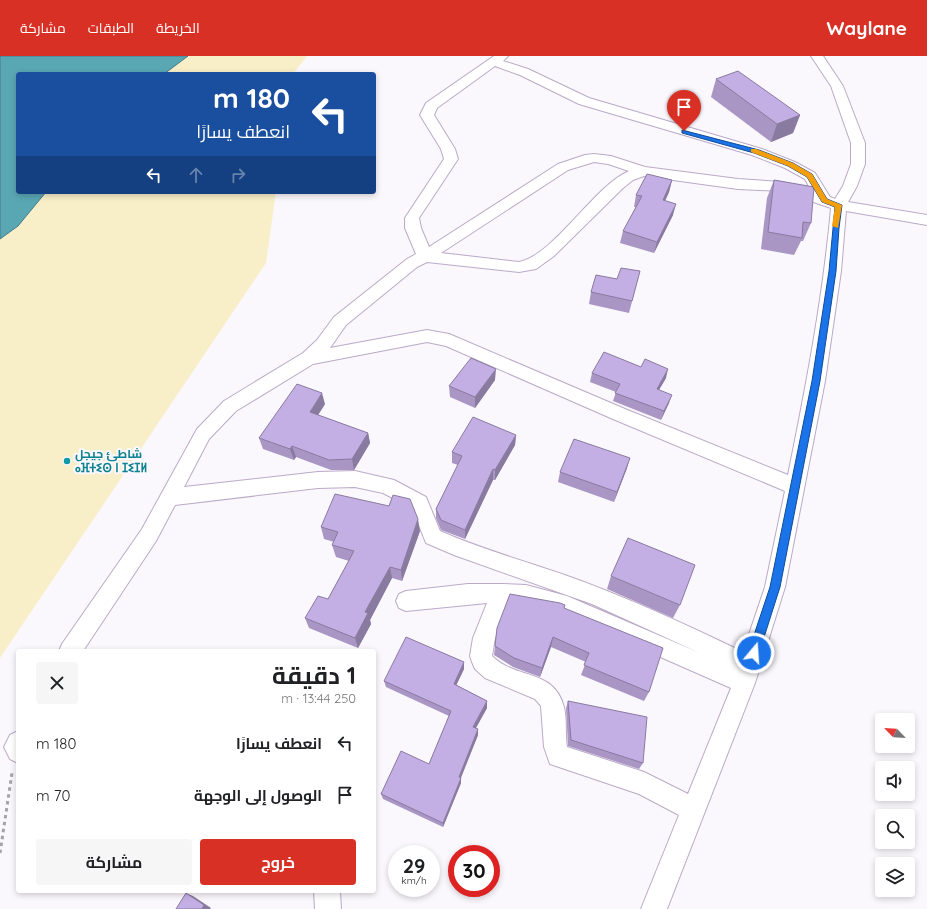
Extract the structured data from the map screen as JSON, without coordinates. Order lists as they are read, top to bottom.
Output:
{
  "places": ["شاطئ جيجل ⴰⴼⵜⵉⵙ ⵏ ⵊⵉⵊⵍ"],
  "north": "top left",
  "page": {
    "header": "Waylane",
    "nav": ["الخريطة", "الطبقات", "مشاركة"],
    "turn": ["180 m", "انعطف يسارًا"],
    "heading": ["1 دقيقة", "250 m · 13:44"],
    "list": [
      {
        "name": "انعطف يسارًا",
        "value": "180 m"
      },
      {
        "name": "الوصول إلى الوجهة",
        "value": "70 m"
      }
    ],
    "buttons": ["خروج", "مشاركة"],
    "speed": "29 km/h",
    "limit": "30"
  }
}
